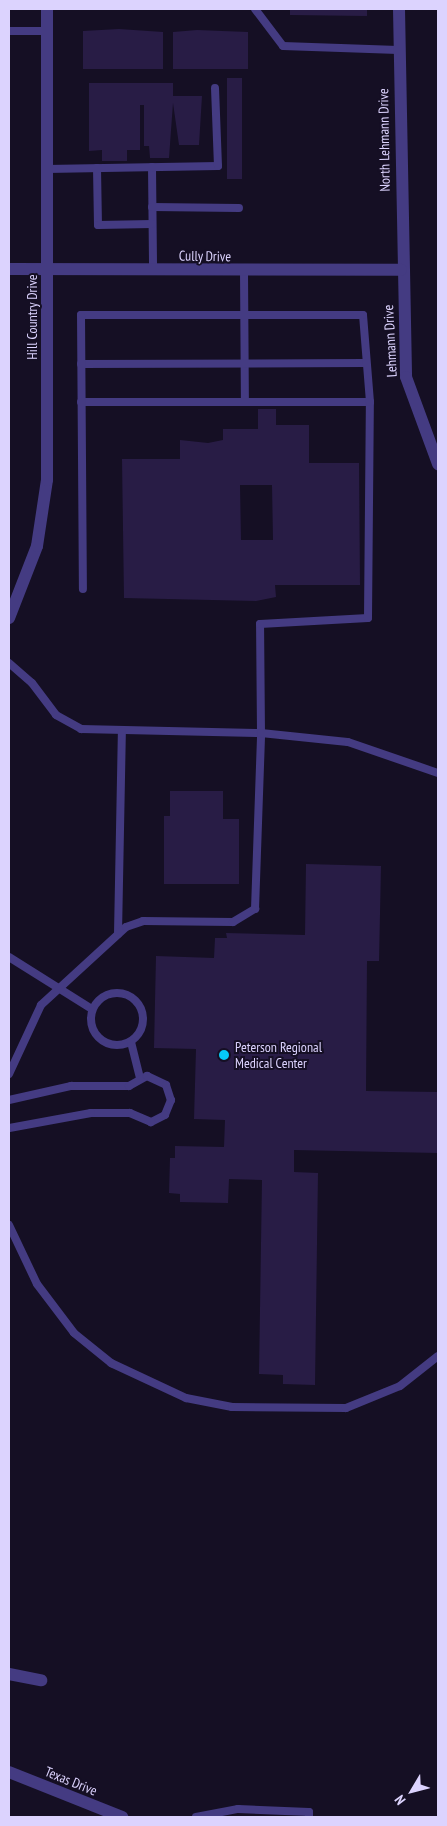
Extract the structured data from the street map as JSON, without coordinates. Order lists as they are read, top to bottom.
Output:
{
  "streets": {
    "street": [
      "North Lehmann Drive",
      "Cully Drive",
      "Hill Country Drive",
      "Lehmann Drive",
      "Texas Drive"
    ]
  },
  "crossings": [
    ["North Lehmann Drive", "Cully Drive"],
    ["North Lehmann Drive", "Lehmann Drive"],
    ["Cully Drive", "Hill Country Drive"],
    ["Cully Drive", "Lehmann Drive"]
  ],
  "places": ["Peterson Regional Medical Center"],
  "north": "bottom left"
}
